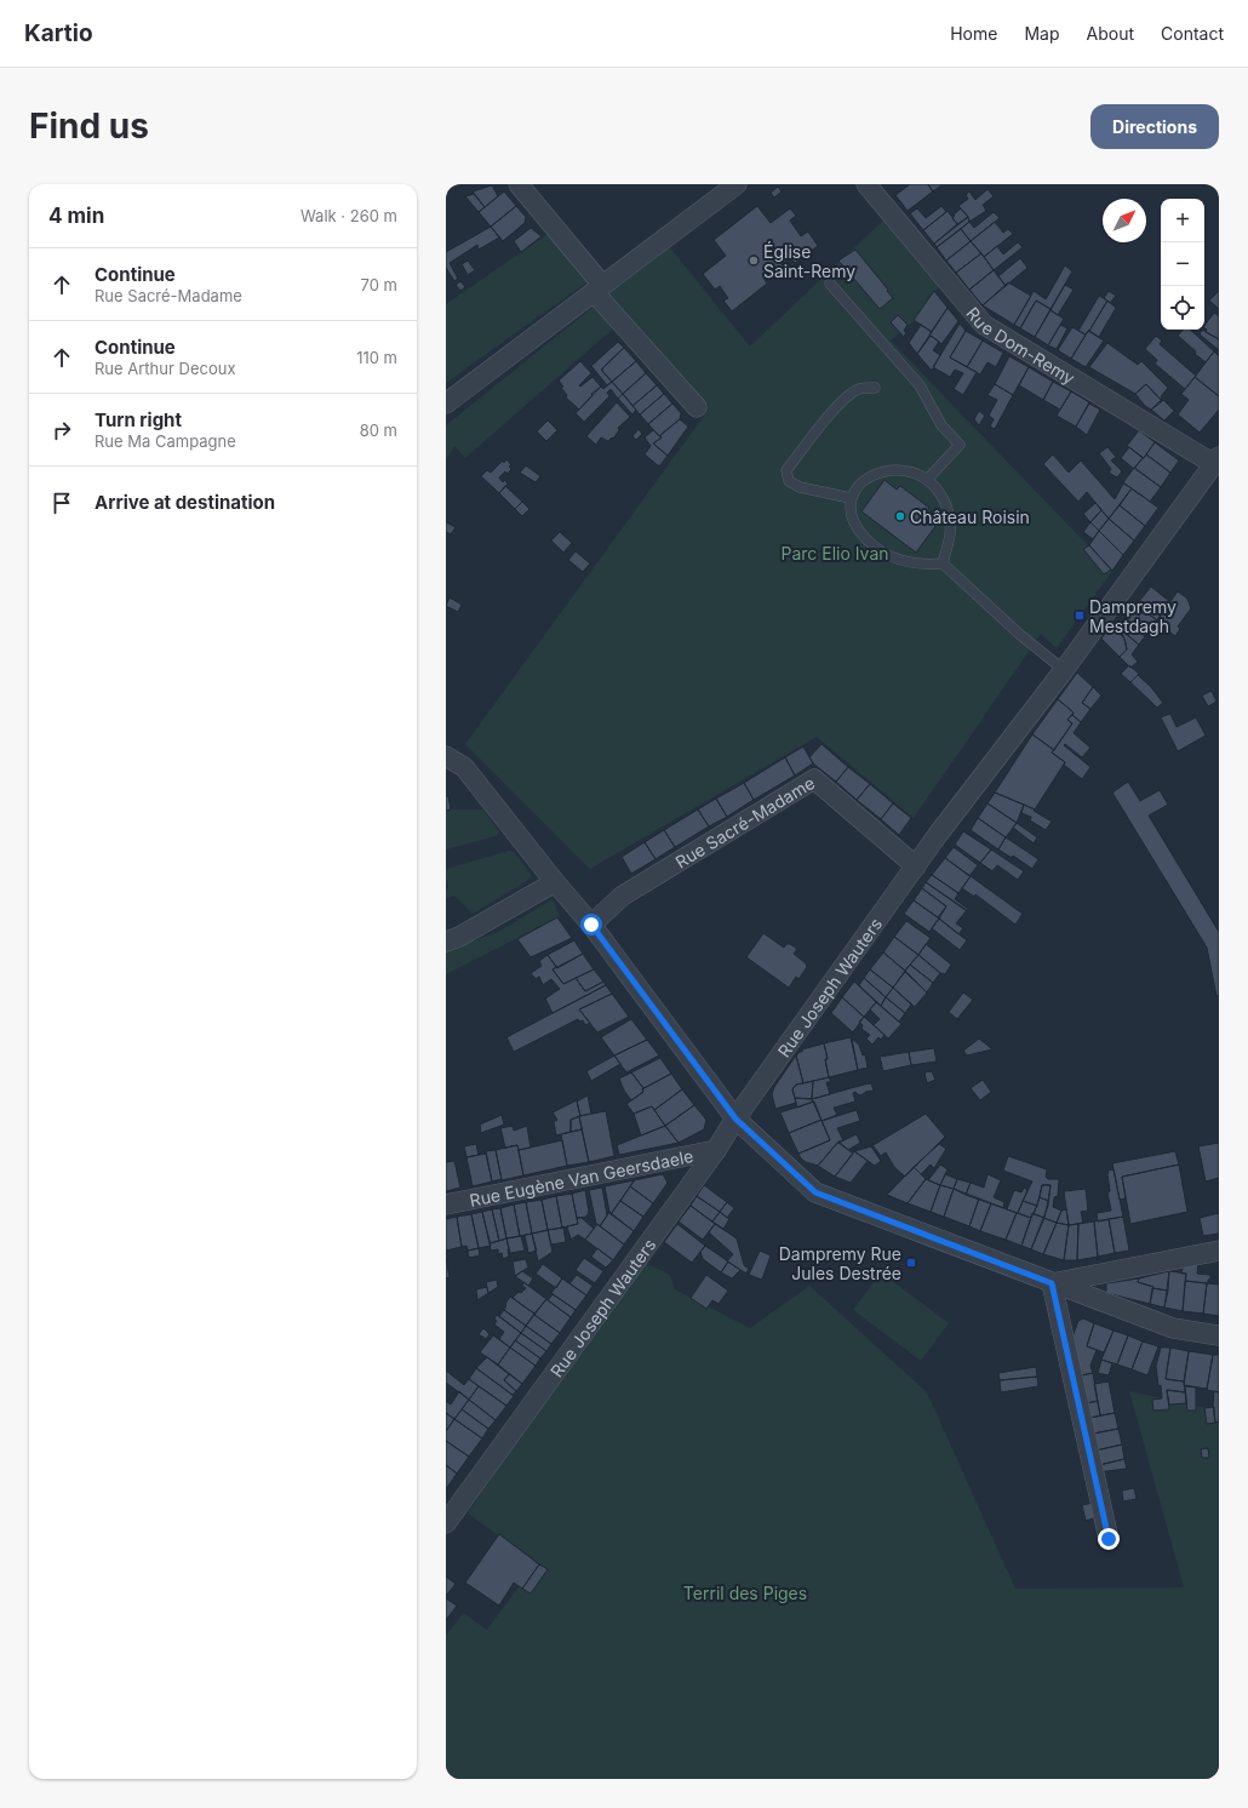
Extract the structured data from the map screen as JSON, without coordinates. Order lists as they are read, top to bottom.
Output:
{
  "streets": {
    "street": [
      "Rue Dom-Remy",
      "Rue Sacré-Madame",
      "Rue Joseph Wauters",
      "Rue Eugène Van Geersdaele"
    ]
  },
  "crossings": [
    ["Rue Dom-Remy", "Rue Joseph Wauters"],
    ["Rue Sacré-Madame", "Rue Joseph Wauters"],
    ["Rue Joseph Wauters", "Rue Eugène Van Geersdaele"]
  ],
  "parks": ["Parc Elio Ivan", "Terril des Piges"],
  "places": {
    "other": ["Église Saint-Remy", "Château Roisin"],
    "transit": ["Dampremy Mestdagh", "Dampremy Rue Jules Destrée"]
  },
  "north": "top right",
  "page": {
    "header": "Kartio",
    "nav": [
      "Home",
      "Map",
      "About",
      "Contact"
    ],
    "buttons": "Directions",
    "title": "Find us",
    "heading": ["4 min", "Walk · 260 m"],
    "map_buttons": ["+", "−"],
    "list": [
      ["Continue", "Rue Sacré-Madame", "70 m"],
      ["Continue", "Rue Arthur Decoux", "110 m"],
      ["Turn right", "Rue Ma Campagne", "80 m"],
      "Arrive at destination"
    ]
  }
}
